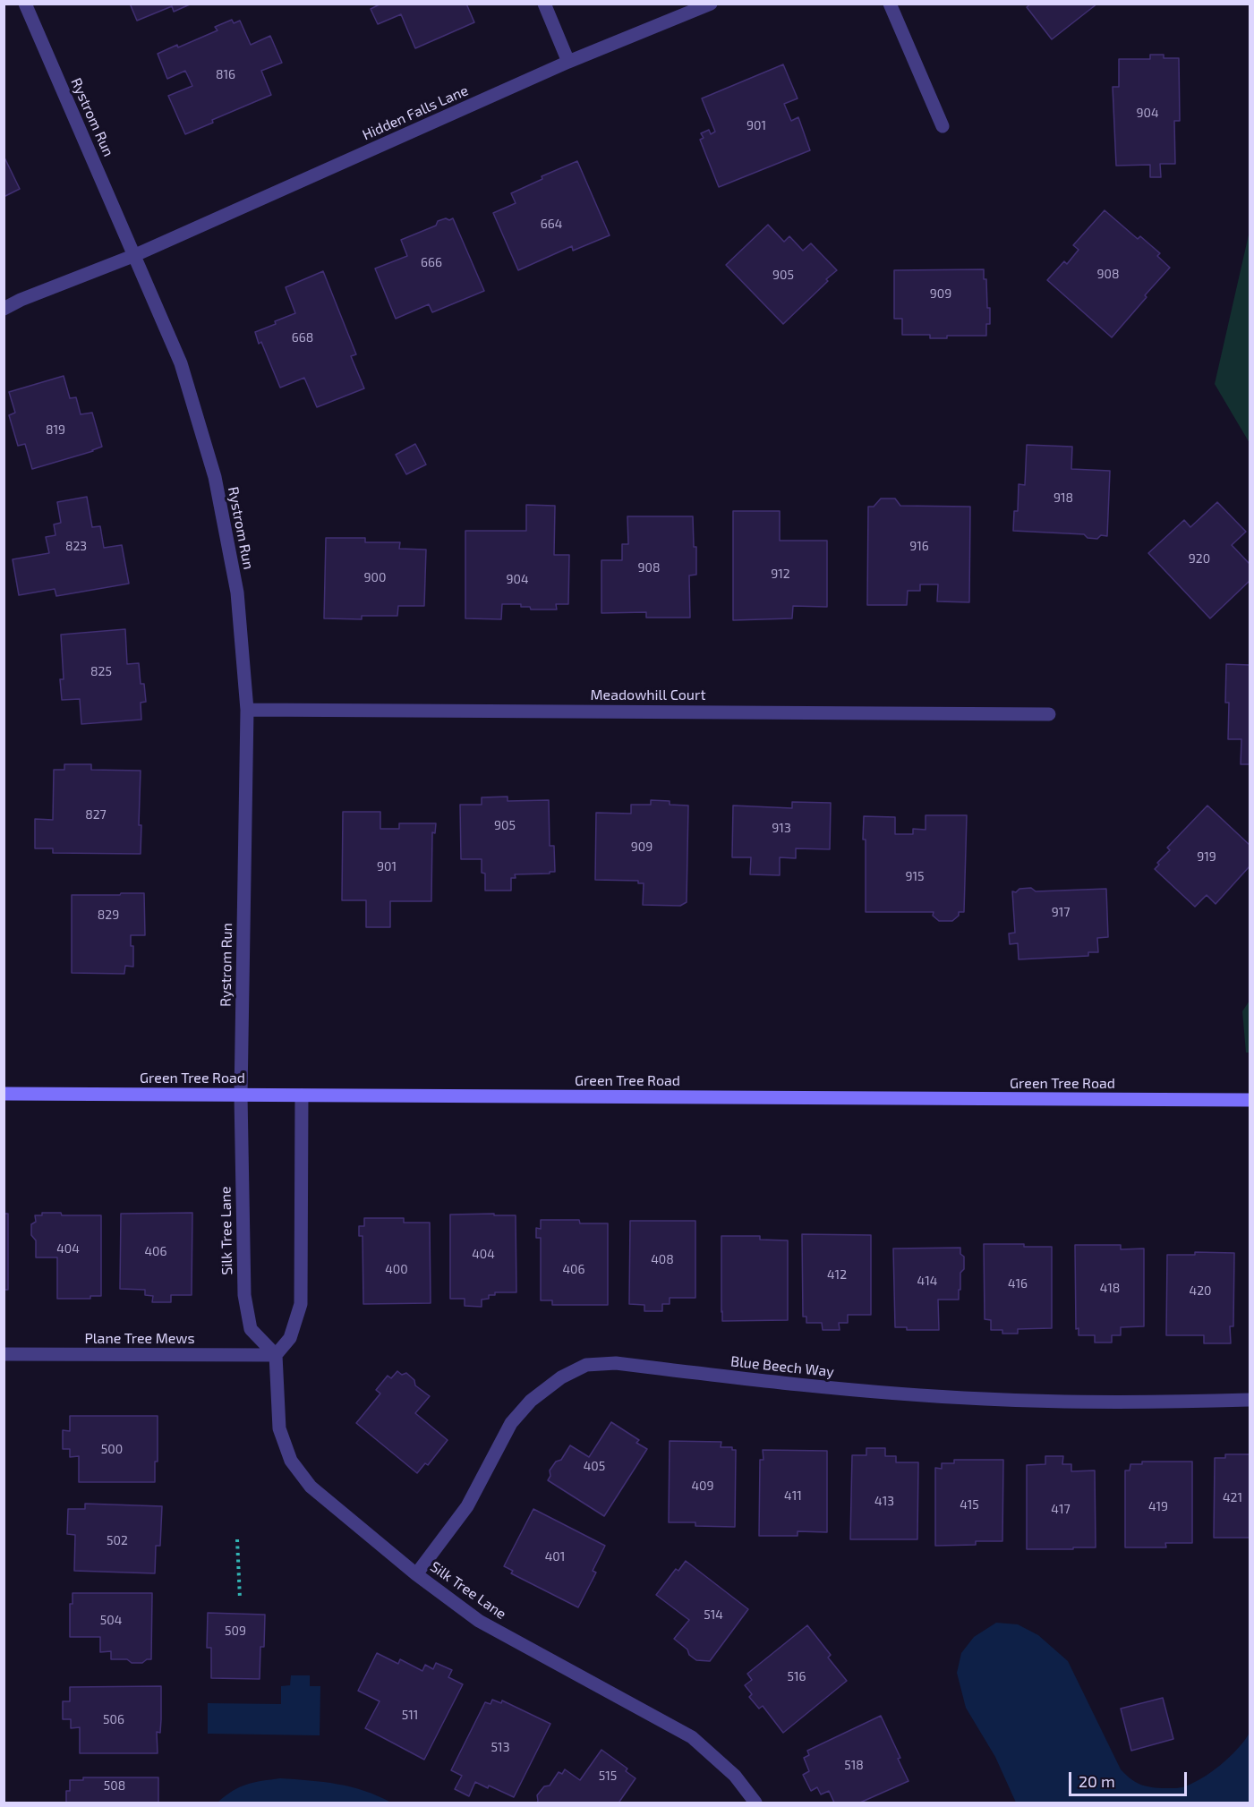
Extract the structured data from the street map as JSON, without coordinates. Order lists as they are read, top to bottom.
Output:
{
  "streets": {
    "street": [
      "Hidden Falls Lane",
      "Rystrom Run",
      "Meadowhill Court",
      "Green Tree Road",
      "Silk Tree Lane",
      "Plane Tree Mews",
      "Blue Beech Way"
    ]
  },
  "crossings": [
    ["Hidden Falls Lane", "Rystrom Run"],
    ["Rystrom Run", "Meadowhill Court"],
    ["Rystrom Run", "Green Tree Road"],
    ["Rystrom Run", "Silk Tree Lane"],
    ["Green Tree Road", "Silk Tree Lane"],
    ["Silk Tree Lane", "Plane Tree Mews"],
    ["Silk Tree Lane", "Blue Beech Way"]
  ],
  "house_numbers": [
    "816",
    "904",
    "901",
    "664",
    "666",
    "908",
    "905",
    "909",
    "668",
    "819",
    "918",
    "823",
    "916",
    "920",
    "908",
    "912",
    "900",
    "904",
    "825",
    "827",
    "905",
    "913",
    "909",
    "919",
    "901",
    "915",
    "917",
    "829",
    "404",
    "406",
    "404",
    "408",
    "400",
    "406",
    "412",
    "414",
    "416",
    "418",
    "420",
    "500",
    "405",
    "409",
    "411",
    "421",
    "413",
    "415",
    "419",
    "417",
    "502",
    "401",
    "514",
    "504",
    "509",
    "516",
    "511",
    "506",
    "513",
    "518",
    "515",
    "508"
  ],
  "scale_bar": "20 m"
}
